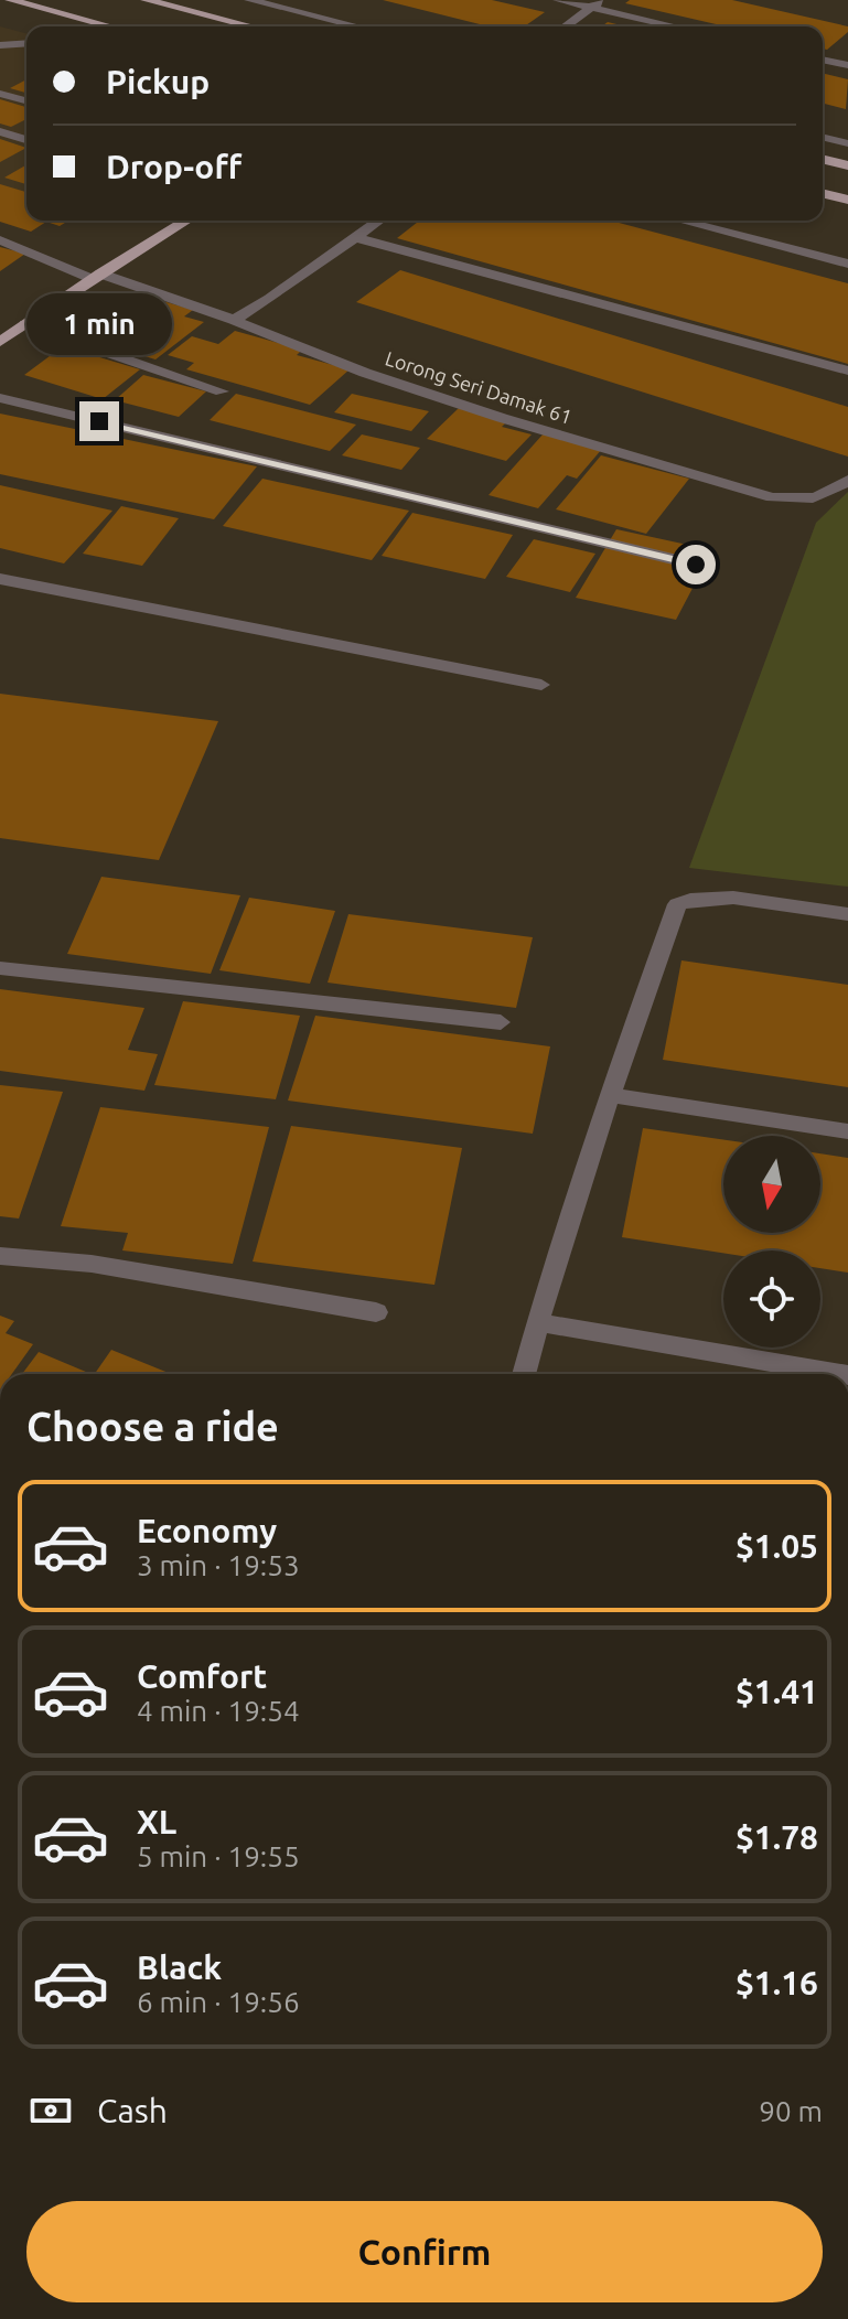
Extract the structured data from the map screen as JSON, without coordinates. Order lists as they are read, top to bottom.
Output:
{
  "streets": {
    "street": ["Lorong Seri Damak 61"]
  },
  "north": "bottom",
  "page": {
    "banner": ["Pickup", "Drop-off"],
    "bubble": "1 min",
    "heading": "Choose a ride",
    "list": [
      {
        "name": "Economy",
        "note": "3 min · 19:53",
        "value": "$1.05"
      },
      {
        "name": "Comfort",
        "note": "4 min · 19:54",
        "value": "$1.41"
      },
      {
        "name": "XL",
        "note": "5 min · 19:55",
        "value": "$1.78"
      },
      {
        "name": "Black",
        "note": "6 min · 19:56",
        "value": "$1.16"
      }
    ],
    "pay": ["Cash", "90 m"],
    "buttons": "Confirm"
  }
}
